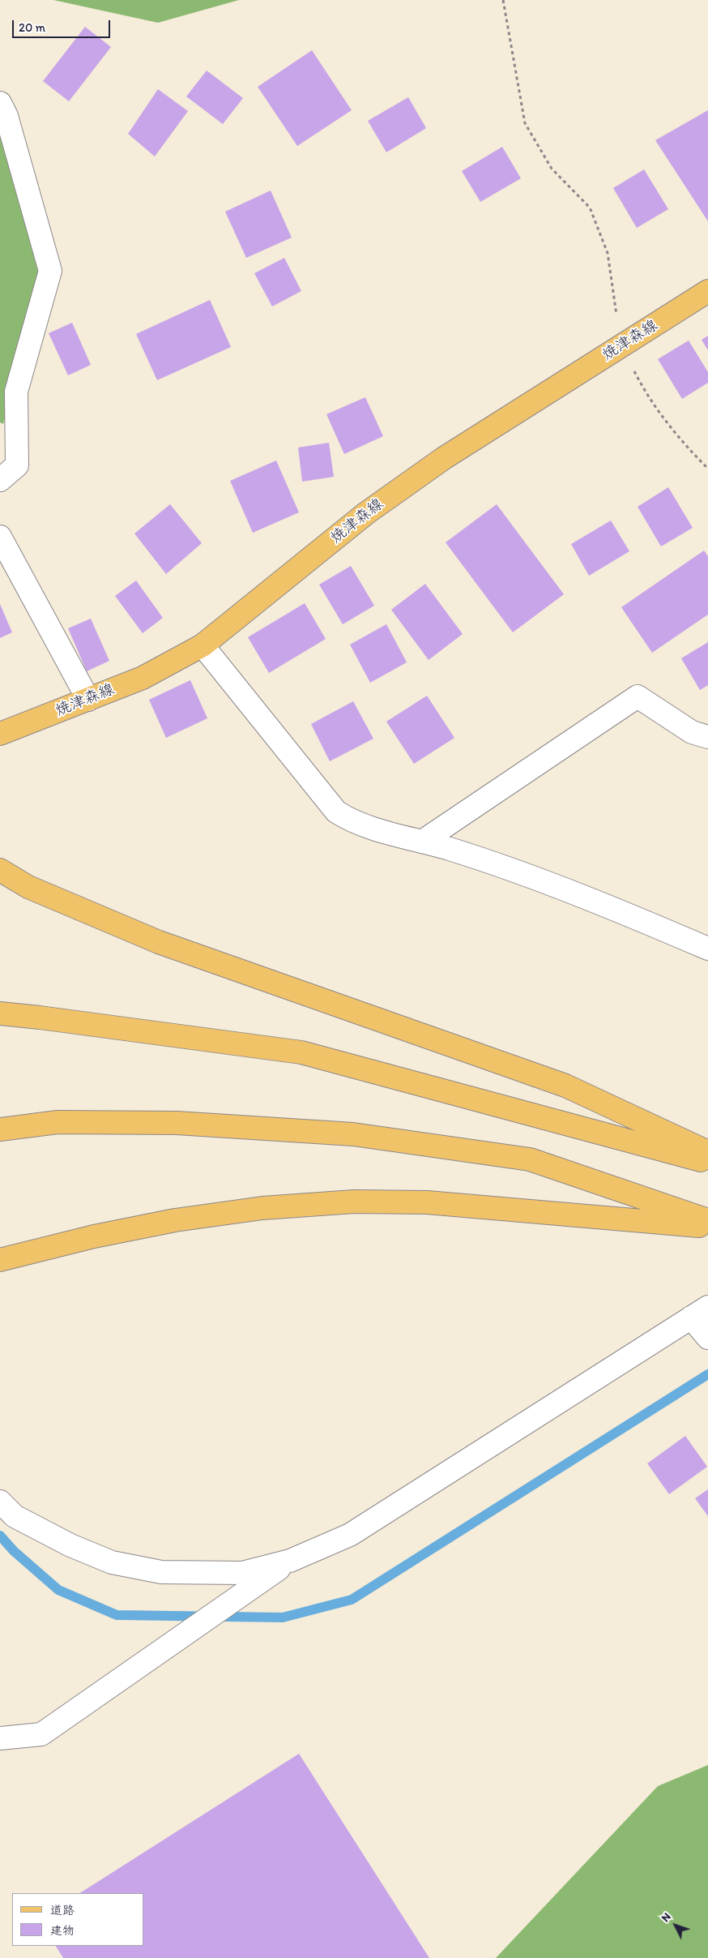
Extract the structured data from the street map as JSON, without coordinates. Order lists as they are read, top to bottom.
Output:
{
  "streets": {
    "main road": ["焼津森線"]
  },
  "legend": ["道路", "建物"],
  "scale_bar": "20 m",
  "north": "top left"
}
